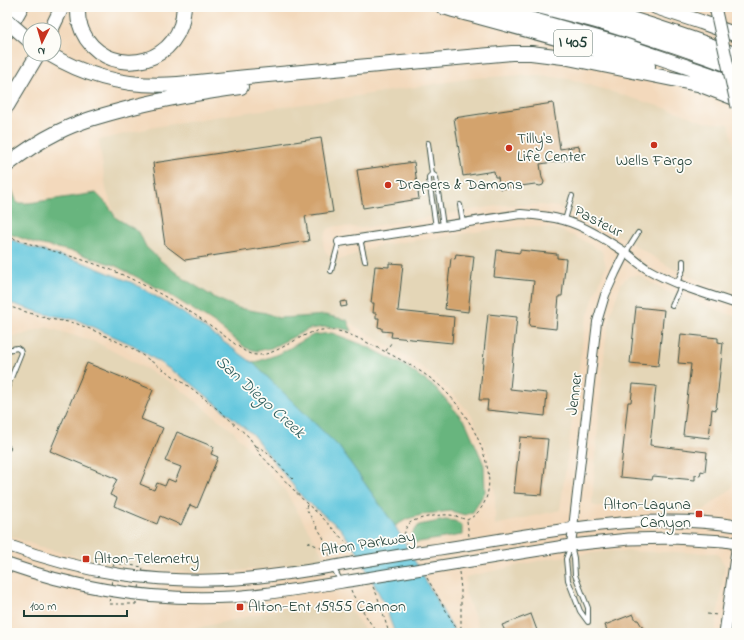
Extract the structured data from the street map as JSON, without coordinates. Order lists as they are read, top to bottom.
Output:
{
  "streets": {
    "highway": ["I 405"],
    "main road": ["Alton Parkway"],
    "street": ["Pasteur", "Jenner"]
  },
  "crossings": [
    ["Pasteur", "Jenner"],
    ["Jenner", "Alton Parkway"]
  ],
  "water": ["San Diego Creek"],
  "places": {
    "other": ["Wells Fargo", "Tilly's Life Center", "Drapers & Damons"],
    "transit": ["Alton-Laguna Canyon", "Alton-Telemetry", "Alton-Ent 15955 Cannon"]
  },
  "scale_bar": "100 m",
  "north": "bottom"
}
